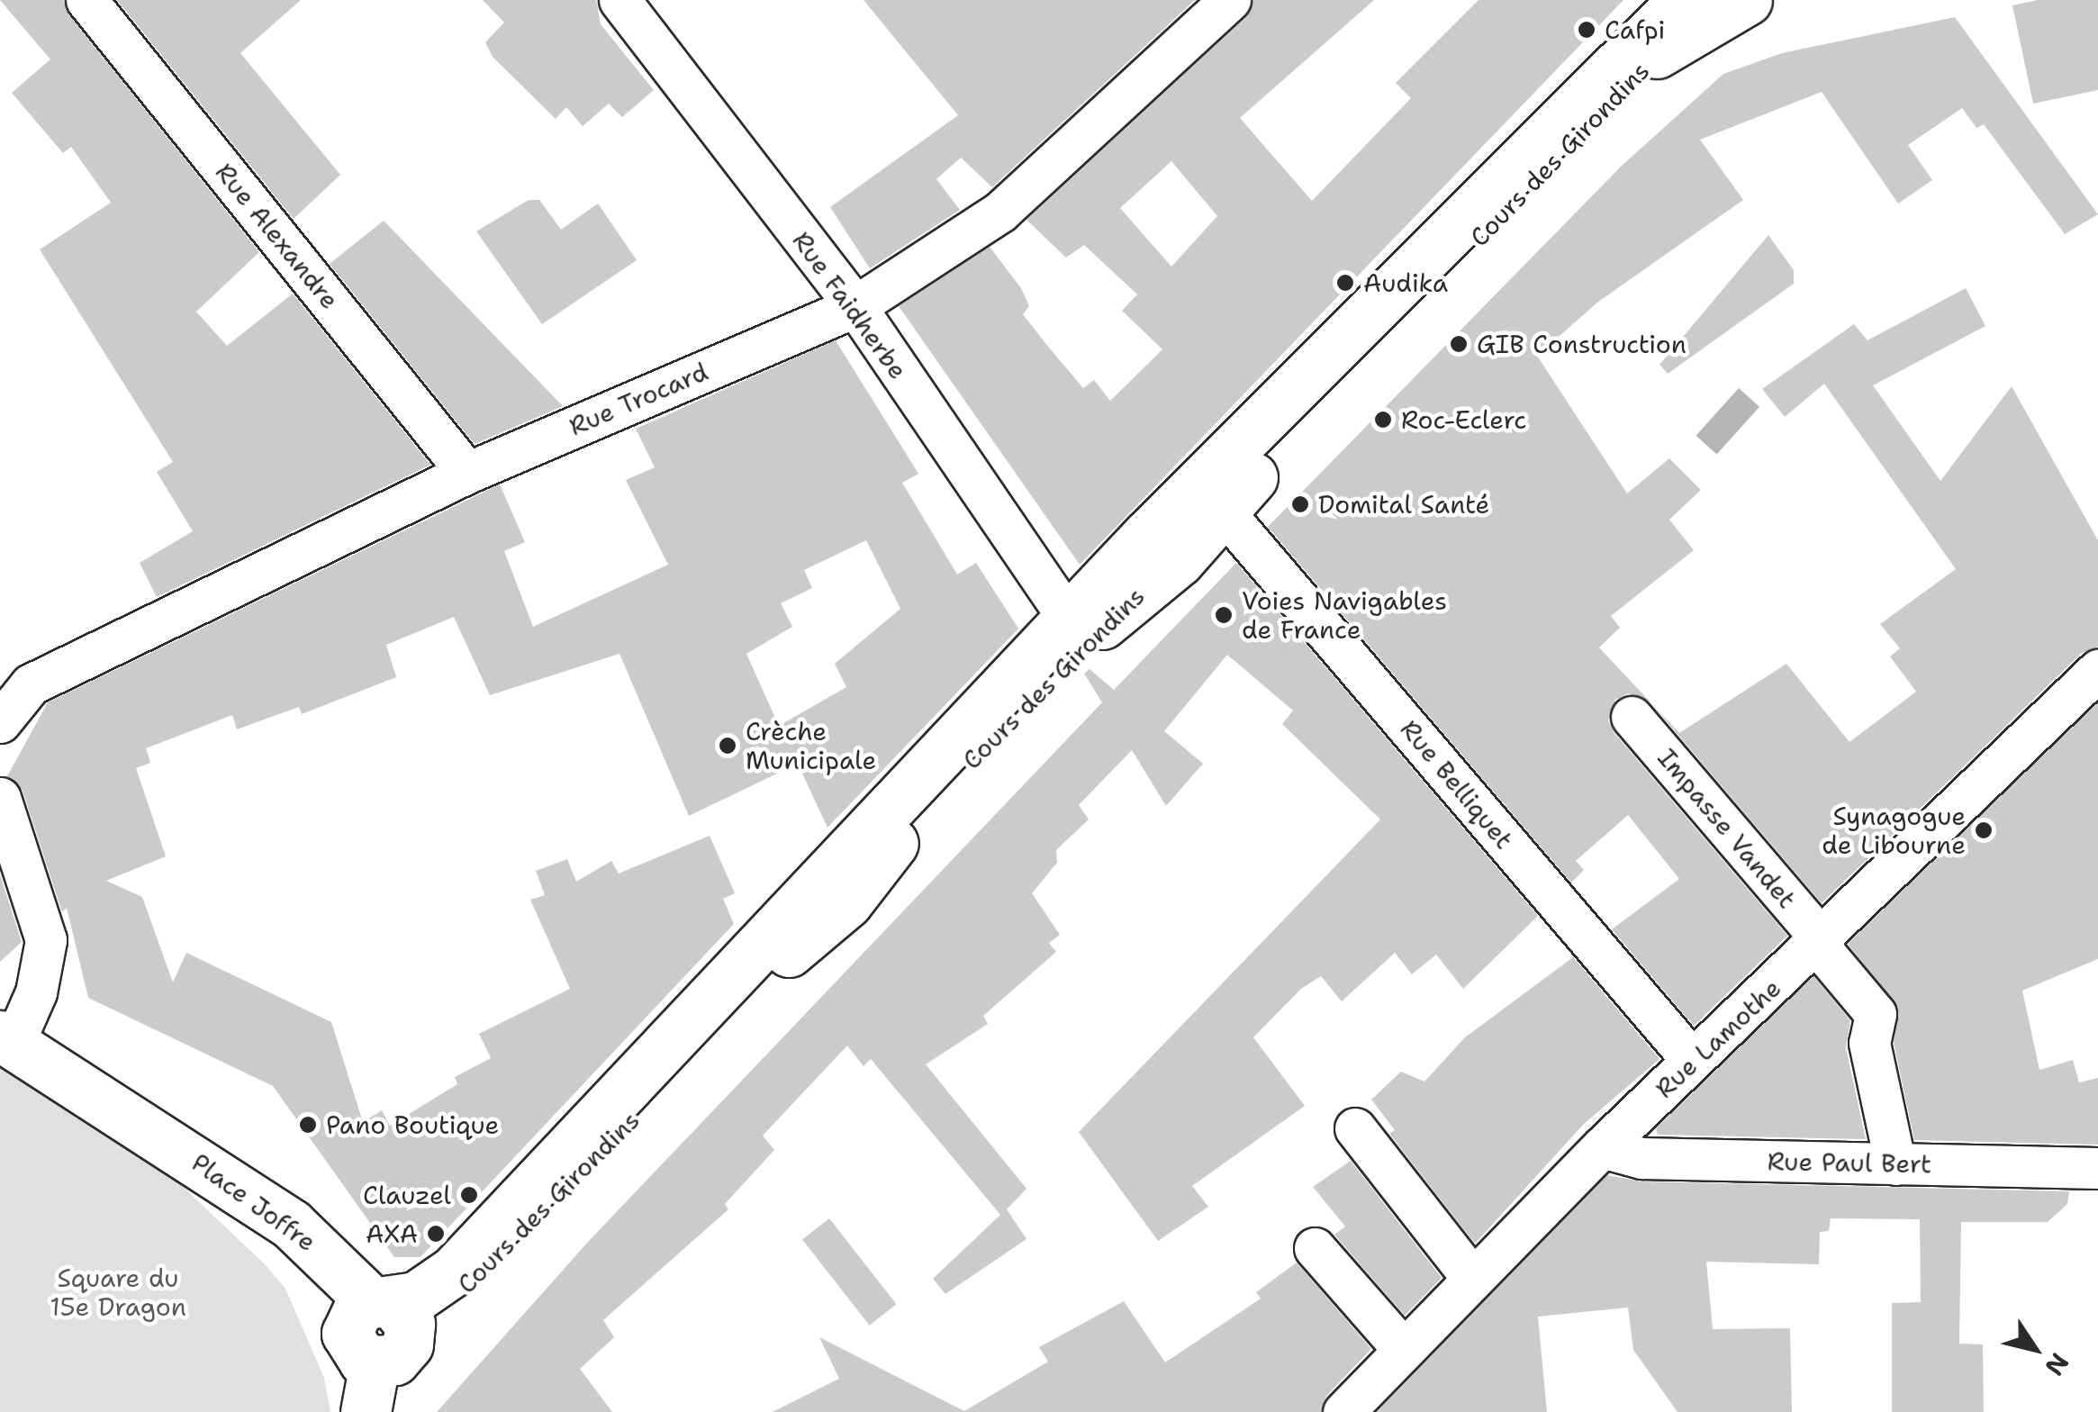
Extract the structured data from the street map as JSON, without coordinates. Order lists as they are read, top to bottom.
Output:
{
  "streets": {
    "main road": ["Cours des Girondins", "Place Joffre"],
    "street": [
      "Rue Alexandre",
      "Rue Faidherbe",
      "Rue Trocard",
      "Rue Belliquet",
      "Impasse Vandet",
      "Rue Lamothe",
      "Rue Paul Bert"
    ]
  },
  "crossings": [
    ["Cours des Girondins", "Rue Faidherbe"],
    ["Cours des Girondins", "Rue Belliquet"],
    ["Cours des Girondins", "Place Joffre"],
    ["Rue Alexandre", "Rue Trocard"],
    ["Rue Faidherbe", "Rue Trocard"],
    ["Rue Belliquet", "Rue Lamothe"],
    ["Impasse Vandet", "Rue Lamothe"],
    ["Impasse Vandet", "Rue Paul Bert"],
    ["Rue Lamothe", "Rue Paul Bert"]
  ],
  "parks": ["Square du 15e Dragon"],
  "places": [
    "Cafpi",
    "Audika",
    "GIB Construction",
    "Roc-Eclerc",
    "Domital Santé",
    "Voies Navigables de France",
    "Crèche Municipale",
    "Synagogue de Libourne",
    "Pano Boutique",
    "Clauzel",
    "AXA"
  ],
  "north": "bottom right"
}
